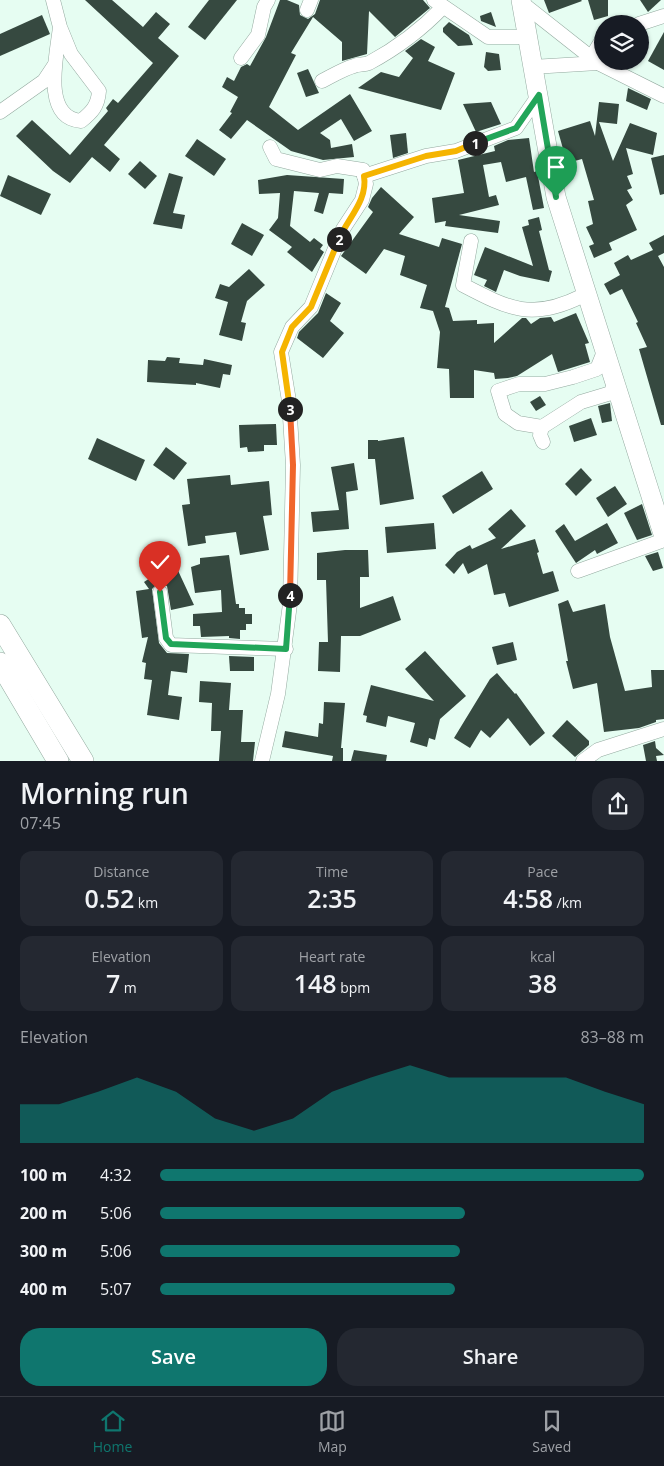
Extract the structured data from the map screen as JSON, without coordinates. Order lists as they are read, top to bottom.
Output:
{
  "page": {
    "pins": [
      "1",
      "2",
      "3",
      "4"
    ],
    "heading": ["Morning run", "07:45"],
    "stats": [
      ["Distance", "0.52 km"],
      ["Time", "2:35"],
      ["Pace", "4:58 /km"],
      ["Elevation", "7 m"],
      ["Heart rate", "148 bpm"],
      ["kcal", "38"]
    ],
    "chart": ["Elevation", "83–88 m"],
    "list": [
      {
        "name": "100 m",
        "note": "4:32"
      },
      {
        "name": "200 m",
        "note": "5:06"
      },
      {
        "name": "300 m",
        "note": "5:06"
      },
      {
        "name": "400 m",
        "note": "5:07"
      }
    ],
    "buttons": ["Save", "Share"],
    "tabs": ["Home", "Map", "Saved"]
  }
}
